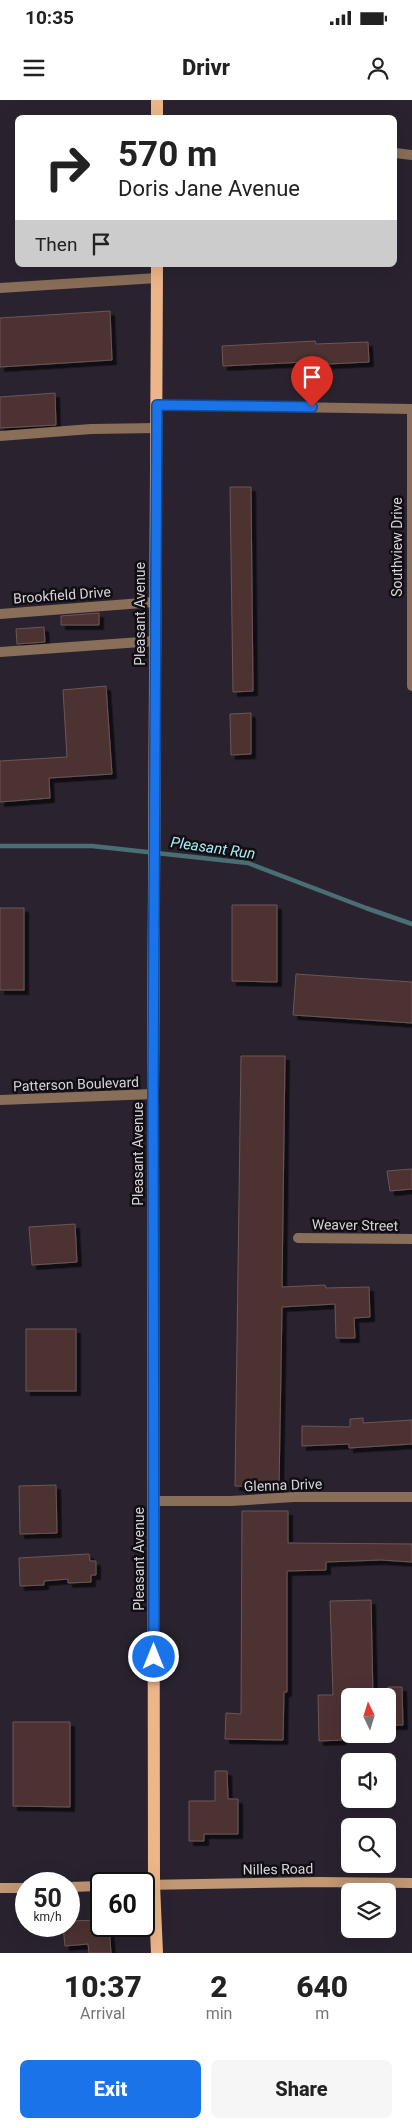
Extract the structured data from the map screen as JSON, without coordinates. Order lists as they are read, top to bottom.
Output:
{
  "streets": {
    "main road": ["Pleasant Avenue"],
    "street": [
      "Southview Drive",
      "Brookfield Drive",
      "Patterson Boulevard",
      "Weaver Street",
      "Glenna Drive",
      "Nilles Road"
    ]
  },
  "crossings": [
    ["Brookfield Drive", "Pleasant Avenue"],
    ["Pleasant Avenue", "Patterson Boulevard"],
    ["Pleasant Avenue", "Glenna Drive"]
  ],
  "water": ["Pleasant Run"],
  "north": "top",
  "page": {
    "status": "10:35",
    "header": "Drivr",
    "turn": ["570 m", "Doris Jane Avenue"],
    "then": "Then",
    "speed": "50 km/h",
    "limit": "60",
    "eta": [
      "10:37",
      "Arrival",
      "2",
      "min",
      "640",
      "m"
    ],
    "buttons": ["Exit", "Share"]
  }
}
